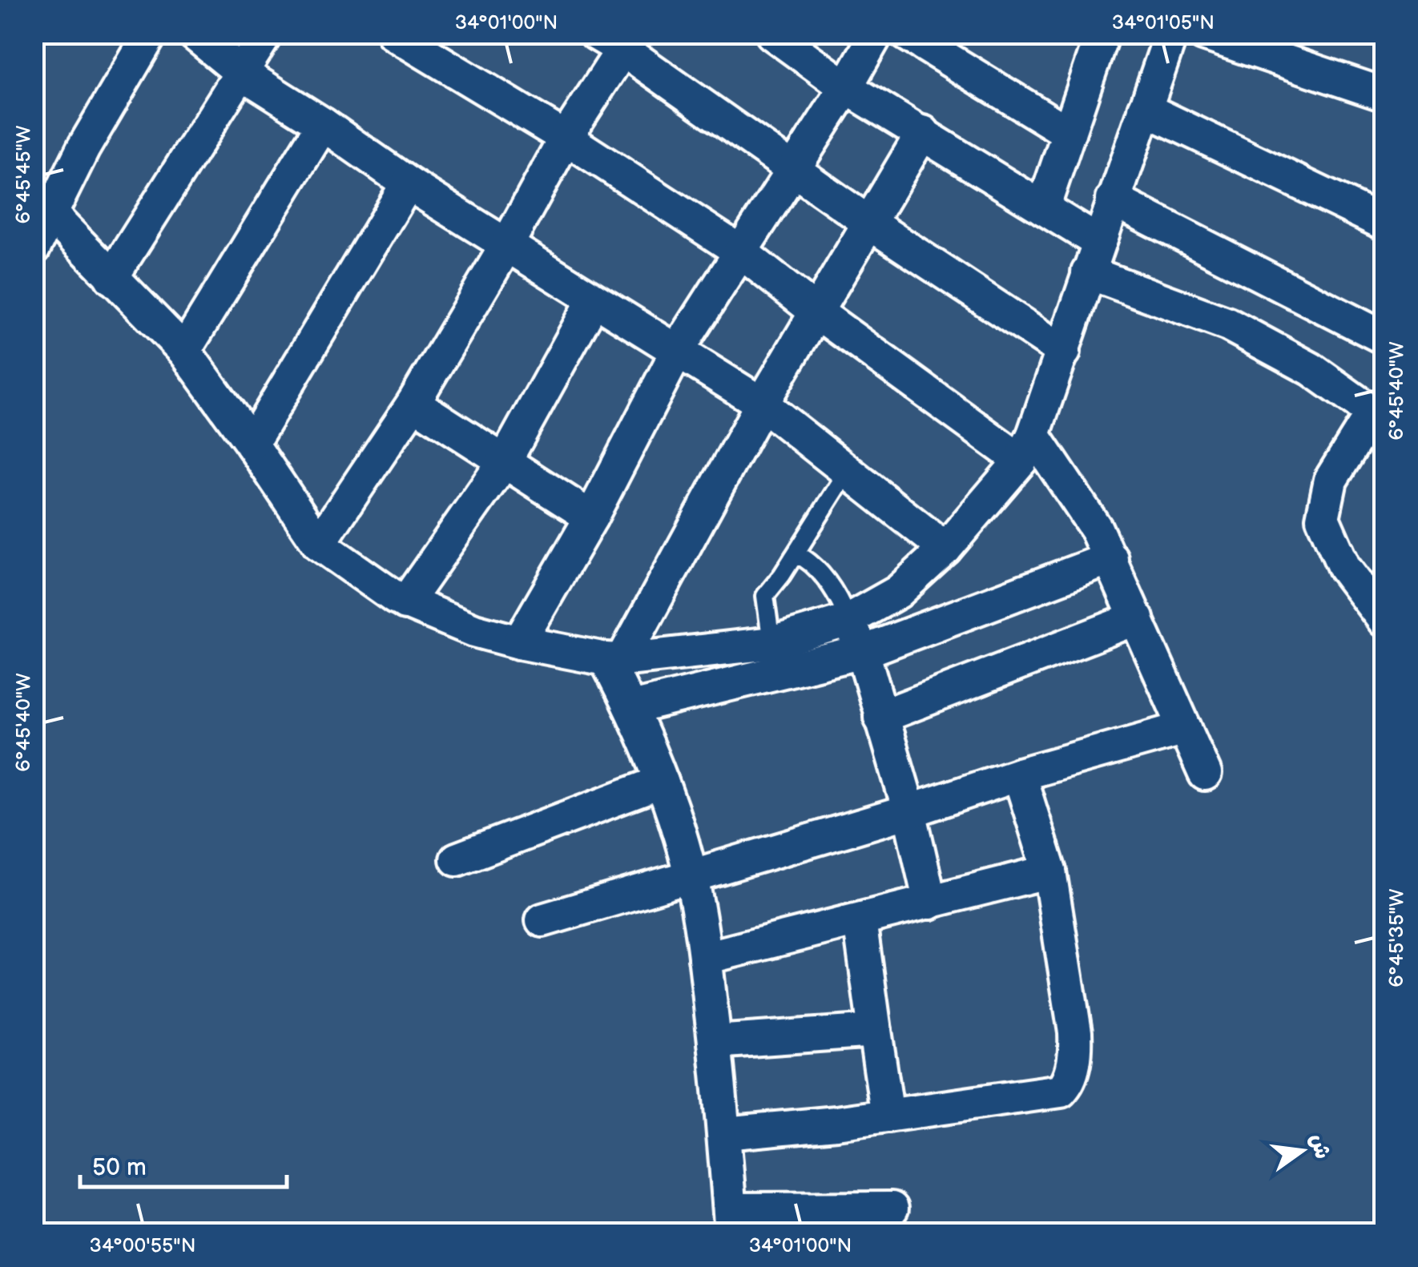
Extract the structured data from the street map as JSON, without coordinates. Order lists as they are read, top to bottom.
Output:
{
  "scale_bar": "50 m",
  "north": "right",
  "coordinates": [
    "34°01'00\"N",
    "34°01'05\"N",
    "6°45'45\"W",
    "6°45'40\"W",
    "6°45'35\"W",
    "34°00'55\"N"
  ]
}
